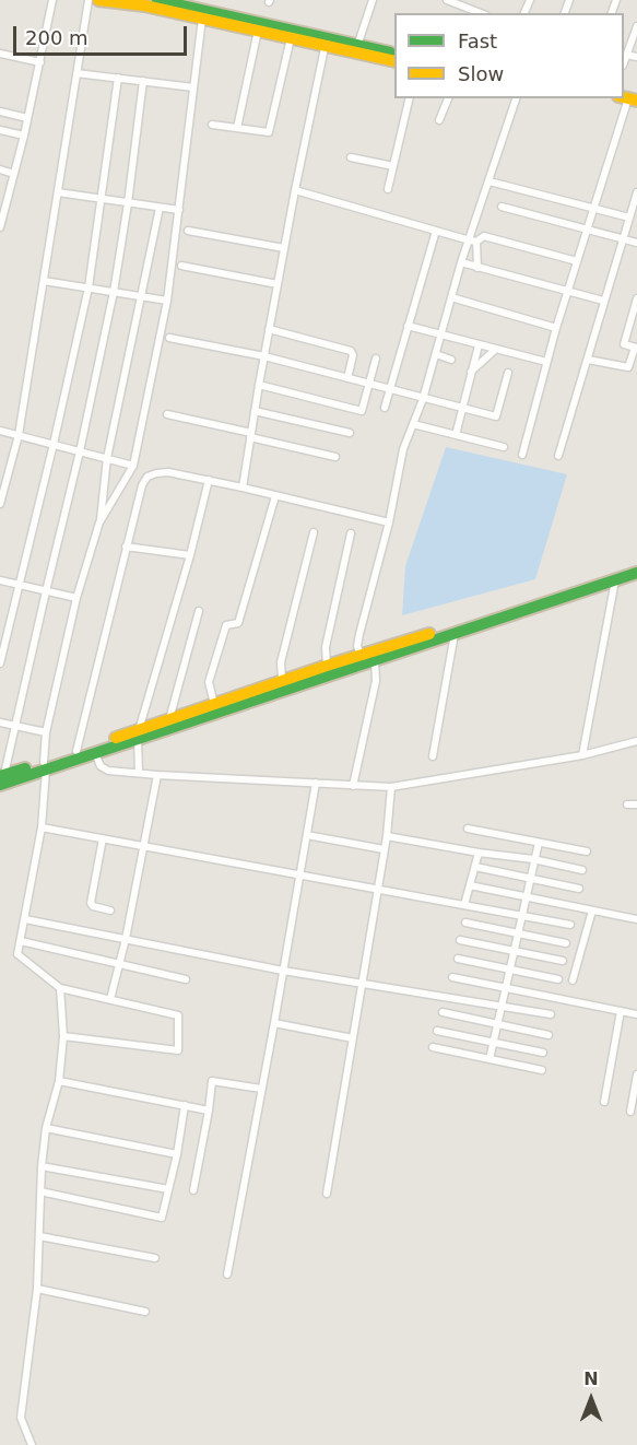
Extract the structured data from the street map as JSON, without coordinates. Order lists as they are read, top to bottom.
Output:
{
  "legend": ["Fast", "Slow"],
  "scale_bar": "200 m",
  "north": "top"
}
